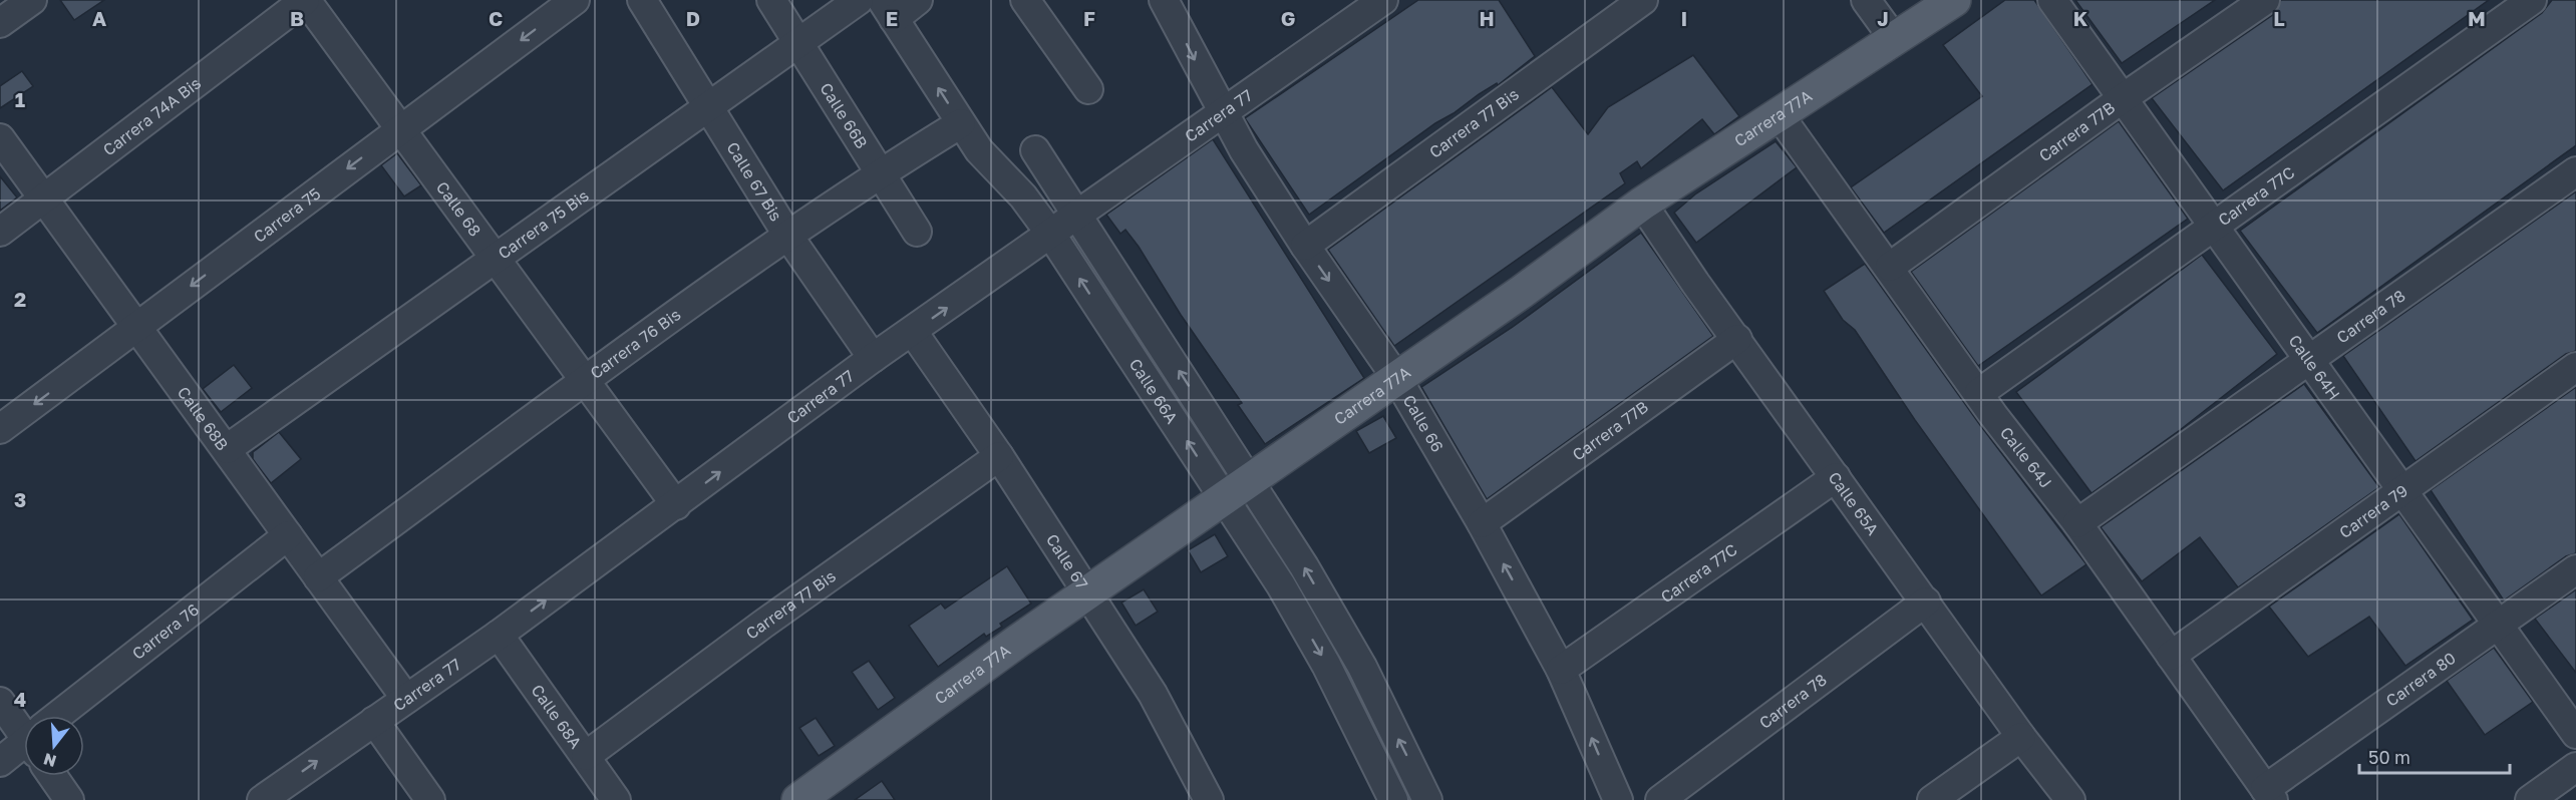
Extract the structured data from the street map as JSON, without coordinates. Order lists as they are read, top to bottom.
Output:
{
  "streets": {
    "main road": ["Carrera 77A"],
    "street": [
      "Carrera 74A Bis",
      "Calle 66B",
      "Carrera 77",
      "Carrera 77 Bis",
      "Carrera 77B",
      "Calle 67 Bis",
      "Carrera 77C",
      "Calle 68",
      "Carrera 75",
      "Carrera 75 Bis",
      "Carrera 78",
      "Carrera 76 Bis",
      "Calle 64H",
      "Calle 66A",
      "Calle 68B",
      "Calle 66",
      "Calle 64J",
      "Calle 65A",
      "Carrera 79",
      "Calle 67",
      "Carrera 76",
      "Carrera 80",
      "Calle 68A"
    ]
  },
  "crossings": [
    ["Carrera 74A Bis", "Calle 68"],
    ["Carrera 74A Bis", "Calle 68B"],
    ["Calle 66B", "Carrera 75 Bis"],
    ["Calle 66B", "Carrera 76 Bis"],
    ["Carrera 77", "Calle 67 Bis"],
    ["Carrera 77", "Calle 68"],
    ["Carrera 77", "Calle 66A"],
    ["Carrera 77", "Calle 68B"],
    ["Carrera 77", "Calle 66"],
    ["Carrera 77", "Calle 67"],
    ["Carrera 77", "Calle 68A"],
    ["Carrera 77A", "Calle 66A"],
    ["Carrera 77A", "Calle 66"],
    ["Carrera 77A", "Calle 64J"],
    ["Carrera 77A", "Calle 65A"],
    ["Carrera 77A", "Calle 67"],
    ["Carrera 77 Bis", "Calle 66"],
    ["Carrera 77 Bis", "Calle 67"],
    ["Carrera 77 Bis", "Calle 68A"],
    ["Carrera 77B", "Calle 64H"],
    ["Carrera 77B", "Calle 66"],
    ["Carrera 77B", "Calle 64J"],
    ["Carrera 77B", "Calle 65A"],
    ["Calle 67 Bis", "Carrera 75 Bis"],
    ["Calle 67 Bis", "Carrera 76 Bis"],
    ["Carrera 77C", "Calle 64H"],
    ["Carrera 77C", "Calle 66"],
    ["Carrera 77C", "Calle 64J"],
    ["Carrera 77C", "Calle 65A"],
    ["Calle 68", "Carrera 75"],
    ["Calle 68", "Carrera 75 Bis"],
    ["Calle 68", "Carrera 76 Bis"],
    ["Carrera 75", "Calle 68B"],
    ["Carrera 75 Bis", "Calle 68B"],
    ["Carrera 78", "Calle 64H"],
    ["Carrera 78", "Calle 64J"],
    ["Carrera 78", "Calle 65A"],
    ["Carrera 76 Bis", "Calle 66A"],
    ["Carrera 76 Bis", "Calle 68B"],
    ["Calle 64H", "Carrera 79"],
    ["Calle 64H", "Carrera 80"],
    ["Calle 68B", "Carrera 76"],
    ["Calle 64J", "Carrera 79"],
    ["Calle 64J", "Carrera 80"]
  ],
  "one_way": ["Carrera 77", "Carrera 75"],
  "scale_bar": "50 m",
  "north": "bottom",
  "grid": {
    "columns": [
      "A",
      "B",
      "C",
      "D",
      "E",
      "F",
      "G",
      "H",
      "I",
      "J",
      "K",
      "L",
      "M"
    ],
    "rows": [
      "1",
      "2",
      "3",
      "4"
    ]
  }
}
